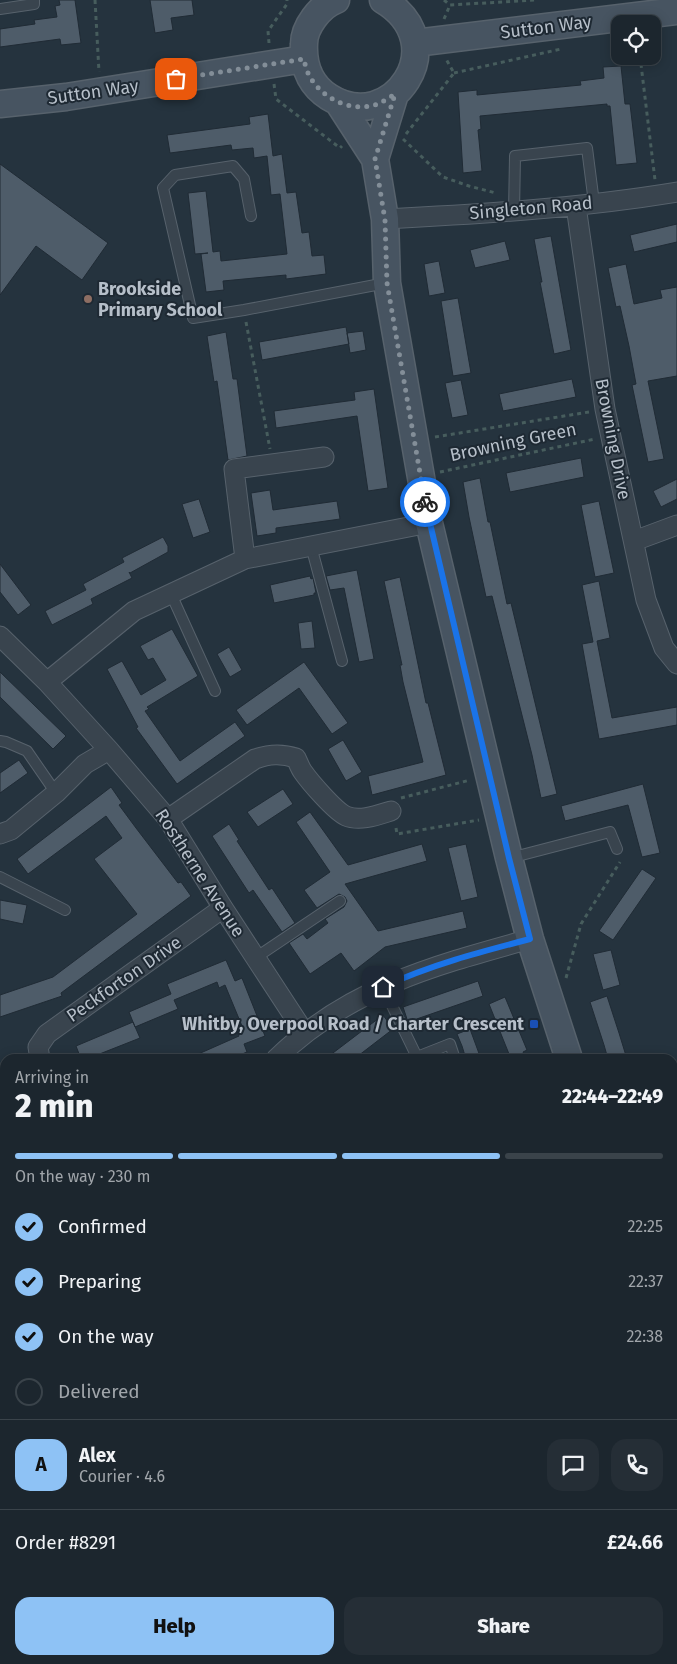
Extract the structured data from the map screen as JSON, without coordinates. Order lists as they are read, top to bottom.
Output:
{
  "streets": {
    "street": [
      "Sutton Way",
      "Singleton Road",
      "Browning Drive",
      "Rostherne Avenue",
      "Peckforton Drive"
    ],
    "path": ["Browning Green"]
  },
  "crossings": [
    ["Singleton Road", "Browning Drive"],
    ["Browning Drive", "Browning Green"],
    ["Rostherne Avenue", "Peckforton Drive"]
  ],
  "places": {
    "other": ["Brookside Primary School"],
    "transit": ["Whitby, Overpool Road / Charter Crescent"]
  },
  "page": {
    "heading": ["2 min", "Arriving in", "22:44–22:49"],
    "panel": [
      "Alex",
      "Courier · 4.6",
      "Order #8291",
      "£24.66"
    ],
    "bar": "On the way · 230 m",
    "list": [
      ["Confirmed", "22:25"],
      ["Preparing", "22:37"],
      ["On the way", "22:38"],
      "Delivered"
    ],
    "round": "A",
    "buttons": ["Help", "Share"]
  }
}
